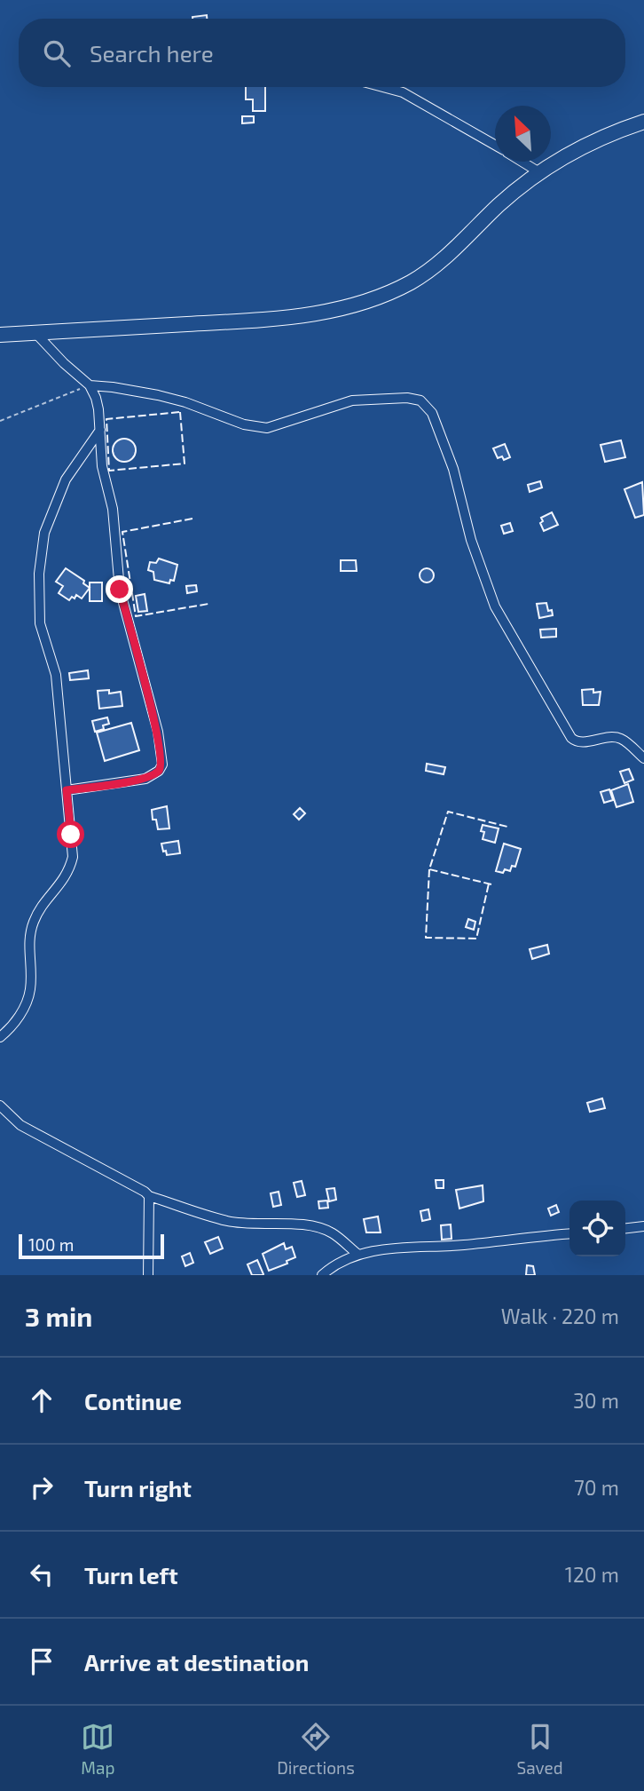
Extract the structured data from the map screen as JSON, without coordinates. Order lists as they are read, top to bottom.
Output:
{
  "scale_bar": "100 m",
  "north": "top left",
  "page": {
    "search": "Search here",
    "scale": "100 m",
    "heading": ["3 min", "Walk · 220 m"],
    "list": [
      ["Continue", "30 m"],
      ["Turn right", "70 m"],
      ["Turn left", "120 m"],
      "Arrive at destination"
    ],
    "nav": ["Map", "Directions", "Saved"]
  }
}
